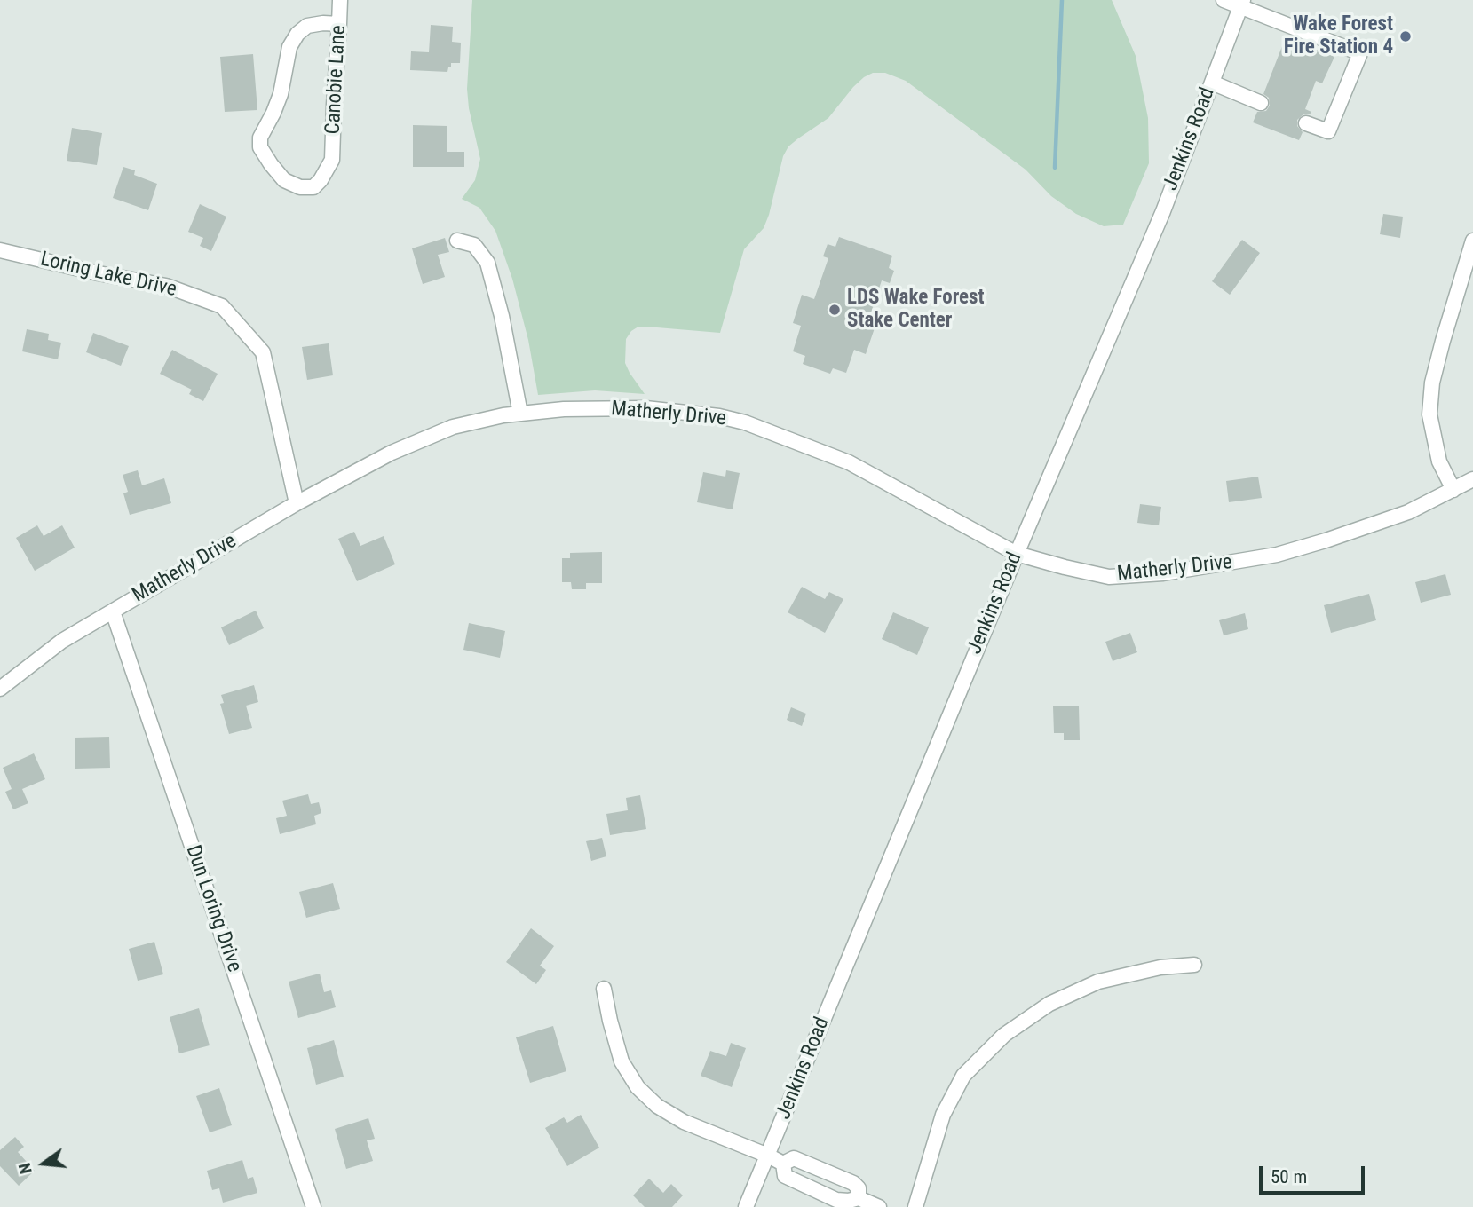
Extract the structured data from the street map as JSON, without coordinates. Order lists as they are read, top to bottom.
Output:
{
  "streets": {
    "street": [
      "Canobie Lane",
      "Jenkins Road",
      "Loring Lake Drive",
      "Matherly Drive",
      "Dun Loring Drive"
    ]
  },
  "crossings": [
    ["Jenkins Road", "Matherly Drive"],
    ["Loring Lake Drive", "Matherly Drive"],
    ["Matherly Drive", "Dun Loring Drive"]
  ],
  "places": ["Wake Forest Fire Station 4", "LDS Wake Forest Stake Center"],
  "scale_bar": "50 m",
  "north": "left"
}
